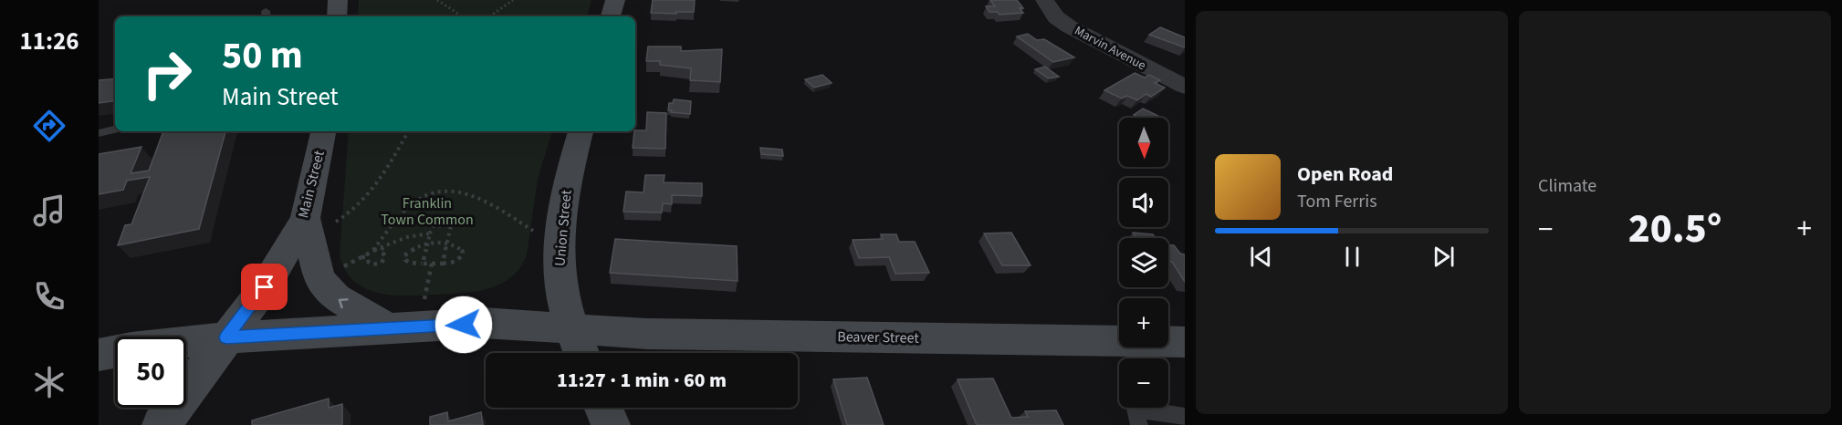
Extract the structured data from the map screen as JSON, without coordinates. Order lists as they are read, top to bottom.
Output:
{
  "streets": {
    "main road": ["Main Street", "Union Street", "Beaver Street"],
    "street": ["Marvin Avenue"]
  },
  "crossings": [
    ["Main Street", "Beaver Street"],
    ["Union Street", "Beaver Street"]
  ],
  "parks": ["Franklin Town Common"],
  "north": "bottom",
  "page": {
    "tabs": "11:26",
    "tile": "Climate",
    "turn": ["50 m", "Main Street"],
    "map_buttons": ["+", "−"],
    "song": ["Open Road", "Tom Ferris"],
    "heat": ["−", "20.5°", "+"],
    "limit": "50",
    "trip": "11:27 · 1 min · 60 m"
  }
}
